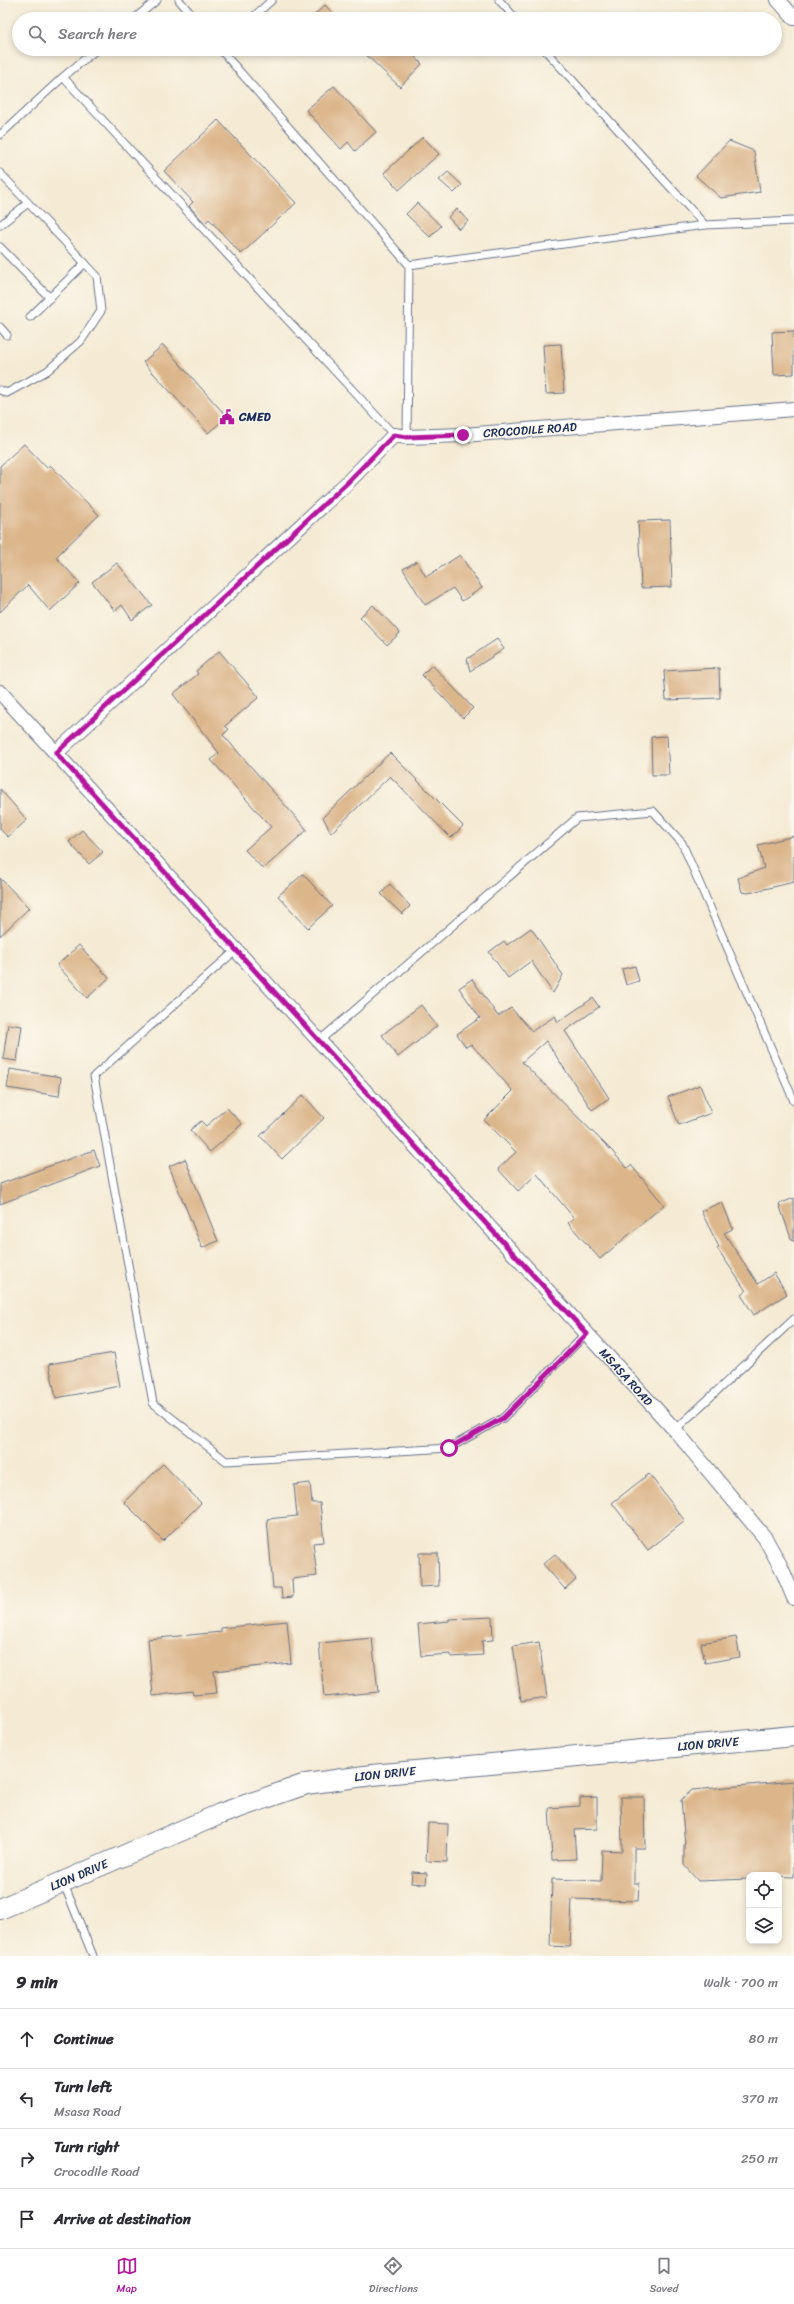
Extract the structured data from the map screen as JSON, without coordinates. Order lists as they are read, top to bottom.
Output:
{
  "streets": {
    "street": ["CROCODILE ROAD", "MSASA ROAD", "LION DRIVE"]
  },
  "places": {
    "public building": ["CMED"]
  },
  "page": {
    "search": "Search here",
    "heading": ["9 min", "Walk · 700 m"],
    "list": [
      ["Continue", "80 m"],
      ["Turn left", "Msasa Road", "370 m"],
      ["Turn right", "Crocodile Road", "250 m"],
      "Arrive at destination"
    ],
    "nav": ["Map", "Directions", "Saved"]
  }
}
